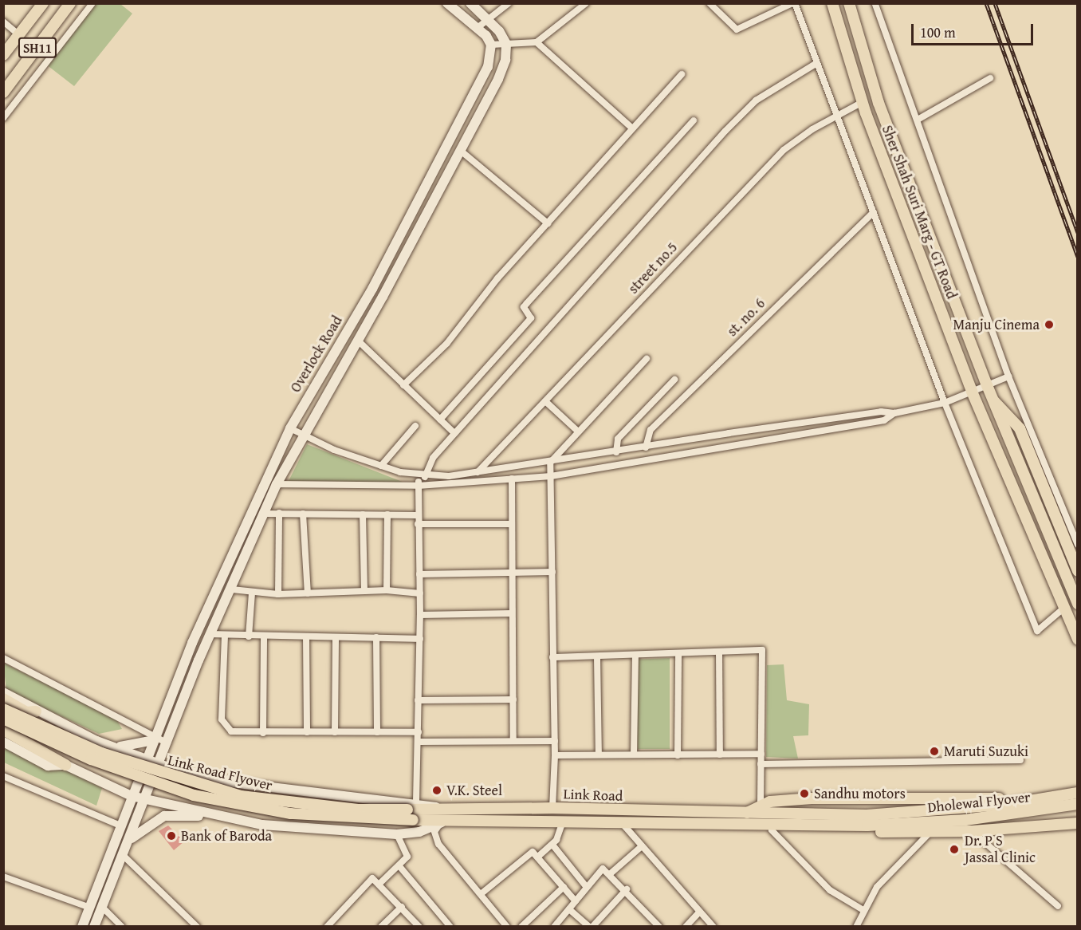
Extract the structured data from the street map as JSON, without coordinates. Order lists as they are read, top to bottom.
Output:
{
  "streets": {
    "main road": [
      "SH11",
      "Sher Shah Suri Marg - GT Road",
      "Link Road Flyover",
      "Link Road",
      "Dholewal Flyover"
    ],
    "street": ["street no.5", "st. no. 6", "Overlock Road"]
  },
  "crossings": [
    ["Sher Shah Suri Marg - GT Road", "street no.5"],
    ["Link Road Flyover", "Link Road"],
    ["Link Road", "Dholewal Flyover"]
  ],
  "places": [
    "Manju Cinema",
    "Maruti Suzuki",
    "V.K. Steel",
    "Sandhu motors",
    "Bank of Baroda",
    "Dr. P S Jassal Clinic"
  ],
  "scale_bar": "100 m"
}
